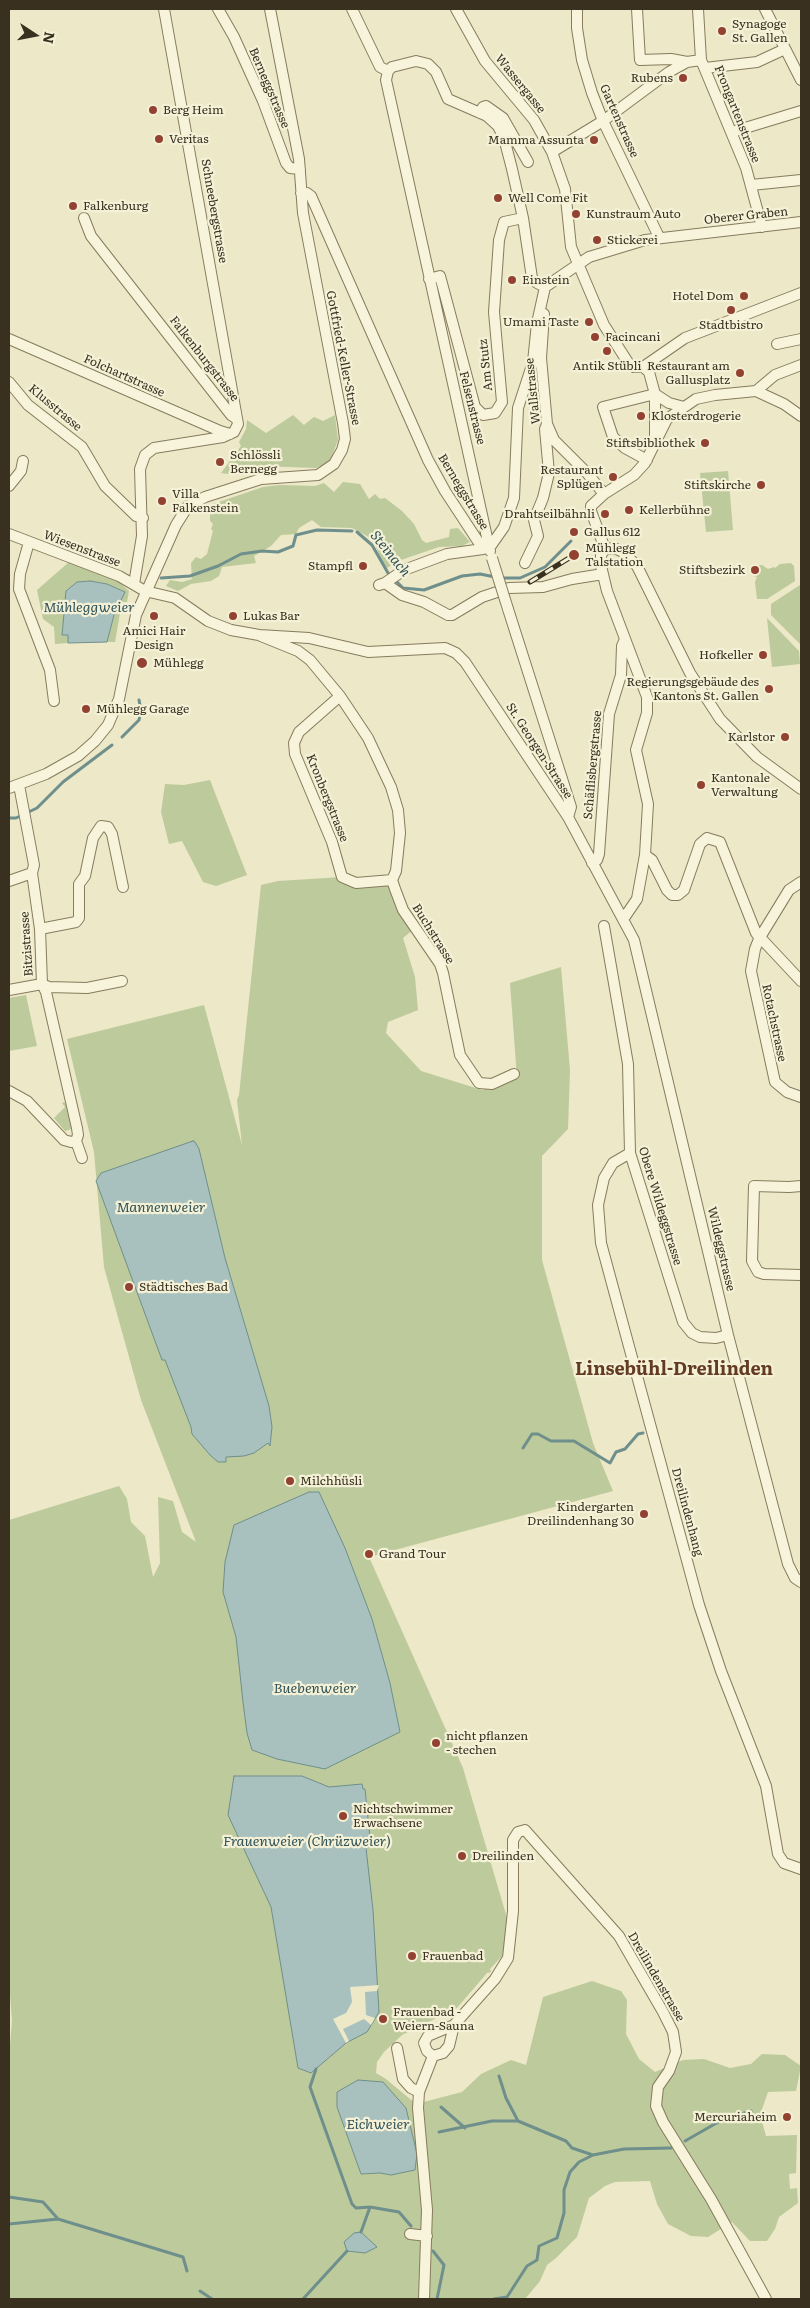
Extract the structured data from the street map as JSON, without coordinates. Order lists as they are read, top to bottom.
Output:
{
  "streets": {
    "street": [
      "Wassergasse",
      "Berneggstrasse",
      "Frongartenstrasse",
      "Gartenstrasse",
      "Schneebergstrasse",
      "Oberer Graben",
      "Gottfried-Keller-Strasse",
      "Falkenburgstrasse",
      "Am Stutz",
      "Folchartstrasse",
      "Wallstrasse",
      "Klusstrasse",
      "Felsenstrasse",
      "Wiesenstrasse",
      "St. Georgen-Strasse",
      "Schäflisbergstrasse",
      "Kronbergstrasse",
      "Buchstrasse",
      "Bitzistrasse",
      "Rotachstrasse",
      "Obere Wildeggstrasse",
      "Wildeggstrasse",
      "Dreilindenhang",
      "Dreilindenstrasse"
    ]
  },
  "crossings": [
    ["Wassergasse", "Oberer Graben"],
    ["Berneggstrasse", "Gottfried-Keller-Strasse"],
    ["Berneggstrasse", "Wallstrasse"],
    ["Berneggstrasse", "Felsenstrasse"],
    ["Frongartenstrasse", "Oberer Graben"],
    ["Gartenstrasse", "Oberer Graben"],
    ["Schneebergstrasse", "Falkenburgstrasse"],
    ["Gottfried-Keller-Strasse", "Wiesenstrasse"],
    ["Gottfried-Keller-Strasse", "St. Georgen-Strasse"],
    ["Falkenburgstrasse", "Folchartstrasse"],
    ["Am Stutz", "Felsenstrasse"],
    ["Felsenstrasse", "St. Georgen-Strasse"],
    ["Wiesenstrasse", "St. Georgen-Strasse"],
    ["St. Georgen-Strasse", "Schäflisbergstrasse"],
    ["St. Georgen-Strasse", "Wildeggstrasse"],
    ["Kronbergstrasse", "Buchstrasse"],
    ["Obere Wildeggstrasse", "Wildeggstrasse"],
    ["Obere Wildeggstrasse", "Dreilindenhang"]
  ],
  "districts": ["Linsebühl-Dreilinden"],
  "water": [
    "Steinach",
    "Mühleggweier",
    "Mannenweier",
    "Buebenweier",
    "Frauenweier (Chrüzweier)",
    "Eichweier"
  ],
  "places": [
    "Synagoge St. Gallen",
    "Rubens",
    "Berg Heim",
    "Veritas",
    "Mamma Assunta",
    "Well Come Fit",
    "Falkenburg",
    "Kunstraum Auto",
    "Stickerei",
    "Einstein",
    "Hotel Dom",
    "Stadtbistro",
    "Umami Taste",
    "Facincani",
    "Antik Stübli",
    "Restaurant am Gallusplatz",
    "Klosterdrogerie",
    "Stiftsbibliothek",
    "Schlössli Bernegg",
    "Restaurant Splügen",
    "Stiftskirche",
    "Villa Falkenstein",
    "Kellerbühne",
    "Drahtseilbähnli",
    "Gallus 612",
    "Mühlegg Talstation",
    "Stampfl",
    "Stiftsbezirk",
    "Amici Hair Design",
    "Lukas Bar",
    "Hofkeller",
    "Mühlegg",
    "Regierungsgebäude des Kantons St. Gallen",
    "Mühlegg Garage",
    "Karlstor",
    "Kantonale Verwaltung",
    "Städtisches Bad",
    "Milchhüsli",
    "Kindergarten Dreilindenhang 30",
    "Grand Tour",
    "nicht pflanzen - stechen",
    "Nichtschwimmer Erwachsene",
    "Dreilinden",
    "Frauenbad",
    "Frauenbad - Weiern-Sauna",
    "Mercuriaheim"
  ],
  "north": "right"
}
